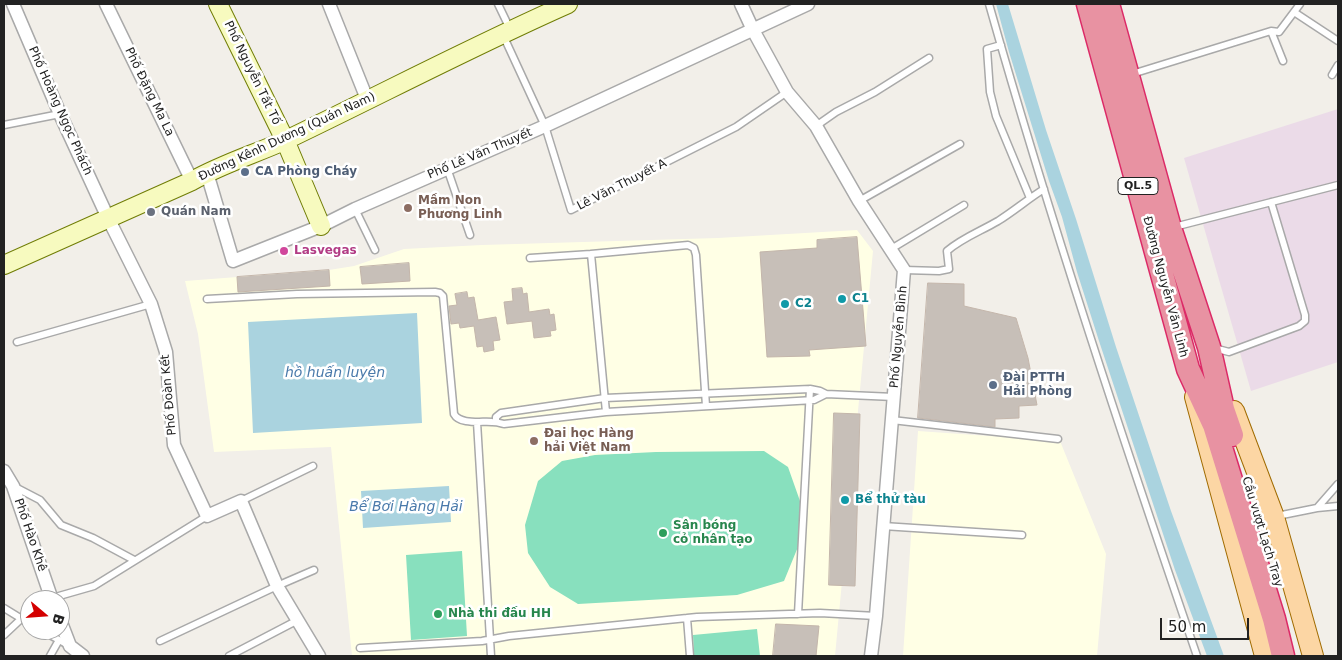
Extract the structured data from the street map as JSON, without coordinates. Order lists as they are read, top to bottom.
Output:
{
  "streets": {
    "highway": ["QL.5", "Đường Nguyễn Văn Linh", "Cầu vượt Lạch Tray"],
    "street": [
      "Phố Nguyễn Tất Tố",
      "Phố Đặng Ma La",
      "Phố Hoàng Ngọc Phách",
      "Đường Kênh Dương (Quán Nam)",
      "Phố Lê Văn Thuyết",
      "Phố Nguyễn Bình",
      "Phố Đoàn Kết",
      "Phố Hào Khê"
    ],
    "lane": ["Lê Văn Thuyết A"]
  },
  "crossings": [
    ["Phố Nguyễn Tất Tố", "Đường Kênh Dương (Quán Nam)"],
    ["Phố Nguyễn Tất Tố", "Phố Lê Văn Thuyết"],
    ["Phố Đặng Ma La", "Đường Kênh Dương (Quán Nam)"],
    ["Phố Đặng Ma La", "Phố Lê Văn Thuyết"],
    ["Phố Hoàng Ngọc Phách", "Đường Kênh Dương (Quán Nam)"],
    ["Phố Hoàng Ngọc Phách", "Phố Đoàn Kết"],
    ["Đường Kênh Dương (Quán Nam)", "Phố Lê Văn Thuyết"],
    ["Đường Kênh Dương (Quán Nam)", "Lê Văn Thuyết A"],
    ["Đường Kênh Dương (Quán Nam)", "Phố Đoàn Kết"],
    ["Phố Lê Văn Thuyết", "Lê Văn Thuyết A"],
    ["Phố Lê Văn Thuyết", "Phố Nguyễn Bình"],
    ["Lê Văn Thuyết A", "Phố Nguyễn Bình"],
    ["Đường Nguyễn Văn Linh", "Cầu vượt Lạch Tray"]
  ],
  "water": ["hồ huấn luyện", "Bể Bơi Hàng Hải"],
  "places": [
    "CA Phòng Cháy",
    "Mầm Non Phương Linh",
    "Quán Nam",
    "Lasvegas",
    "C1",
    "C2",
    "Đài PTTH Hải Phòng",
    "Đại học Hàng hải Việt Nam",
    "Bể thử tàu",
    "Sân bóng cỏ nhân tạo",
    "Nhà thi đấu HH"
  ],
  "scale_bar": "50 m",
  "north": "right"
}
